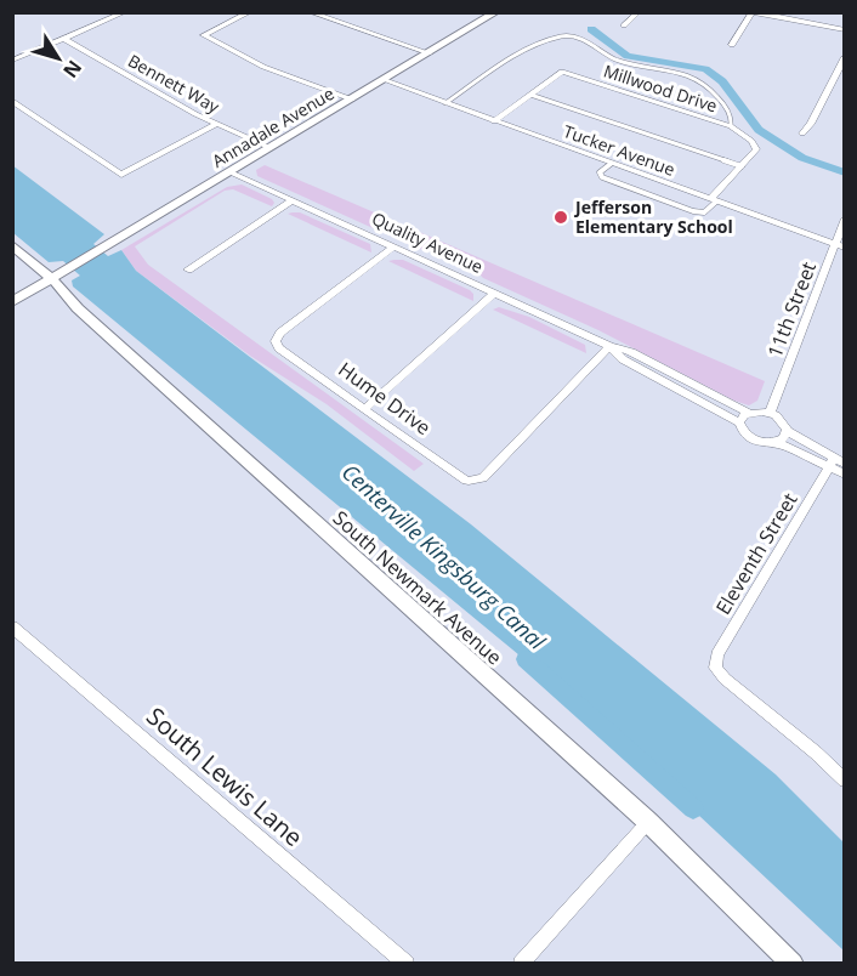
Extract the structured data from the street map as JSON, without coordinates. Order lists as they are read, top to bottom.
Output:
{
  "streets": {
    "street": [
      "Bennett Way",
      "Millwood Drive",
      "Annadale Avenue",
      "Tucker Avenue",
      "Quality Avenue",
      "11th Street",
      "Hume Drive",
      "Eleventh Street",
      "South Newmark Avenue",
      "South Lewis Lane"
    ]
  },
  "crossings": [
    ["Bennett Way", "Annadale Avenue"],
    ["Millwood Drive", "Tucker Avenue"],
    ["Annadale Avenue", "Tucker Avenue"],
    ["Annadale Avenue", "Quality Avenue"],
    ["Annadale Avenue", "South Newmark Avenue"],
    ["Tucker Avenue", "11th Street"],
    ["Quality Avenue", "11th Street"],
    ["Quality Avenue", "Hume Drive"]
  ],
  "water": ["Centerville Kingsburg Canal"],
  "places": ["Jefferson Elementary School"],
  "north": "bottom right"
}
